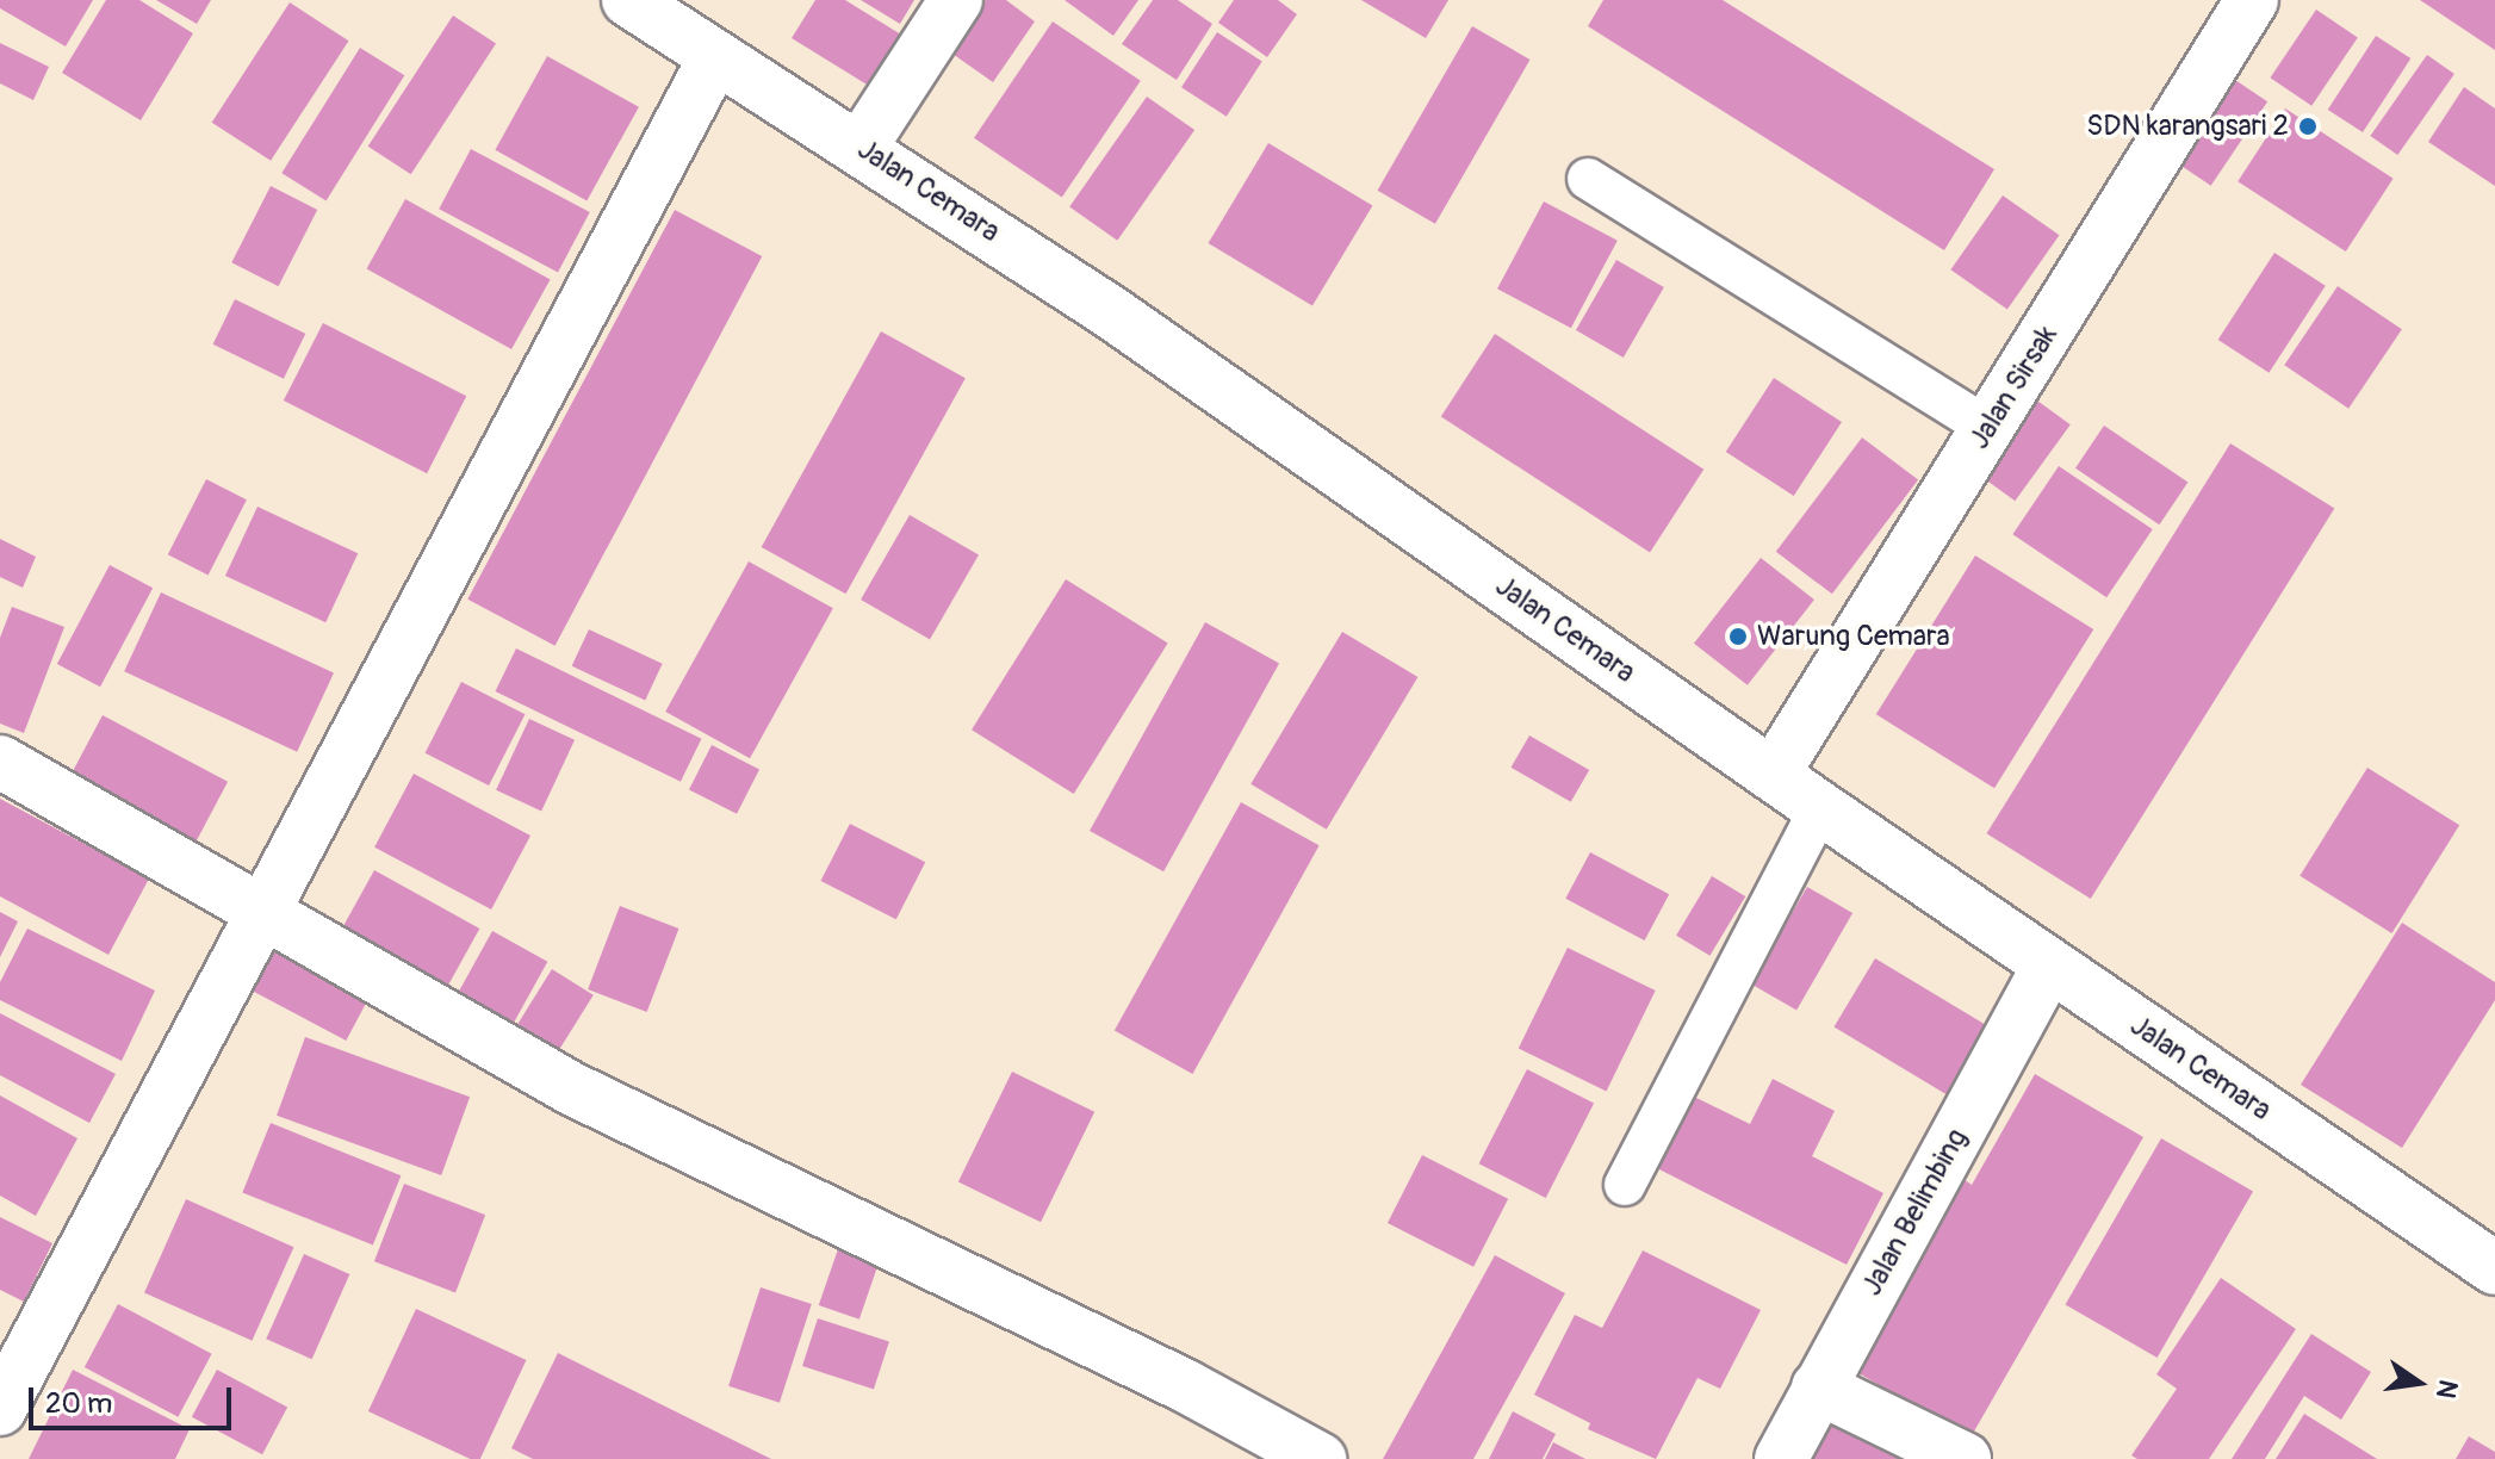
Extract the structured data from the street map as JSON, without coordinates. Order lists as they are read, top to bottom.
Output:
{
  "streets": {
    "street": ["Jalan Cemara", "Jalan Sirsak", "Jalan Belimbing"]
  },
  "crossings": [
    ["Jalan Cemara", "Jalan Sirsak"],
    ["Jalan Cemara", "Jalan Belimbing"]
  ],
  "places": ["SDN karangsari 2", "Warung Cemara"],
  "scale_bar": "20 m",
  "north": "right"
}
